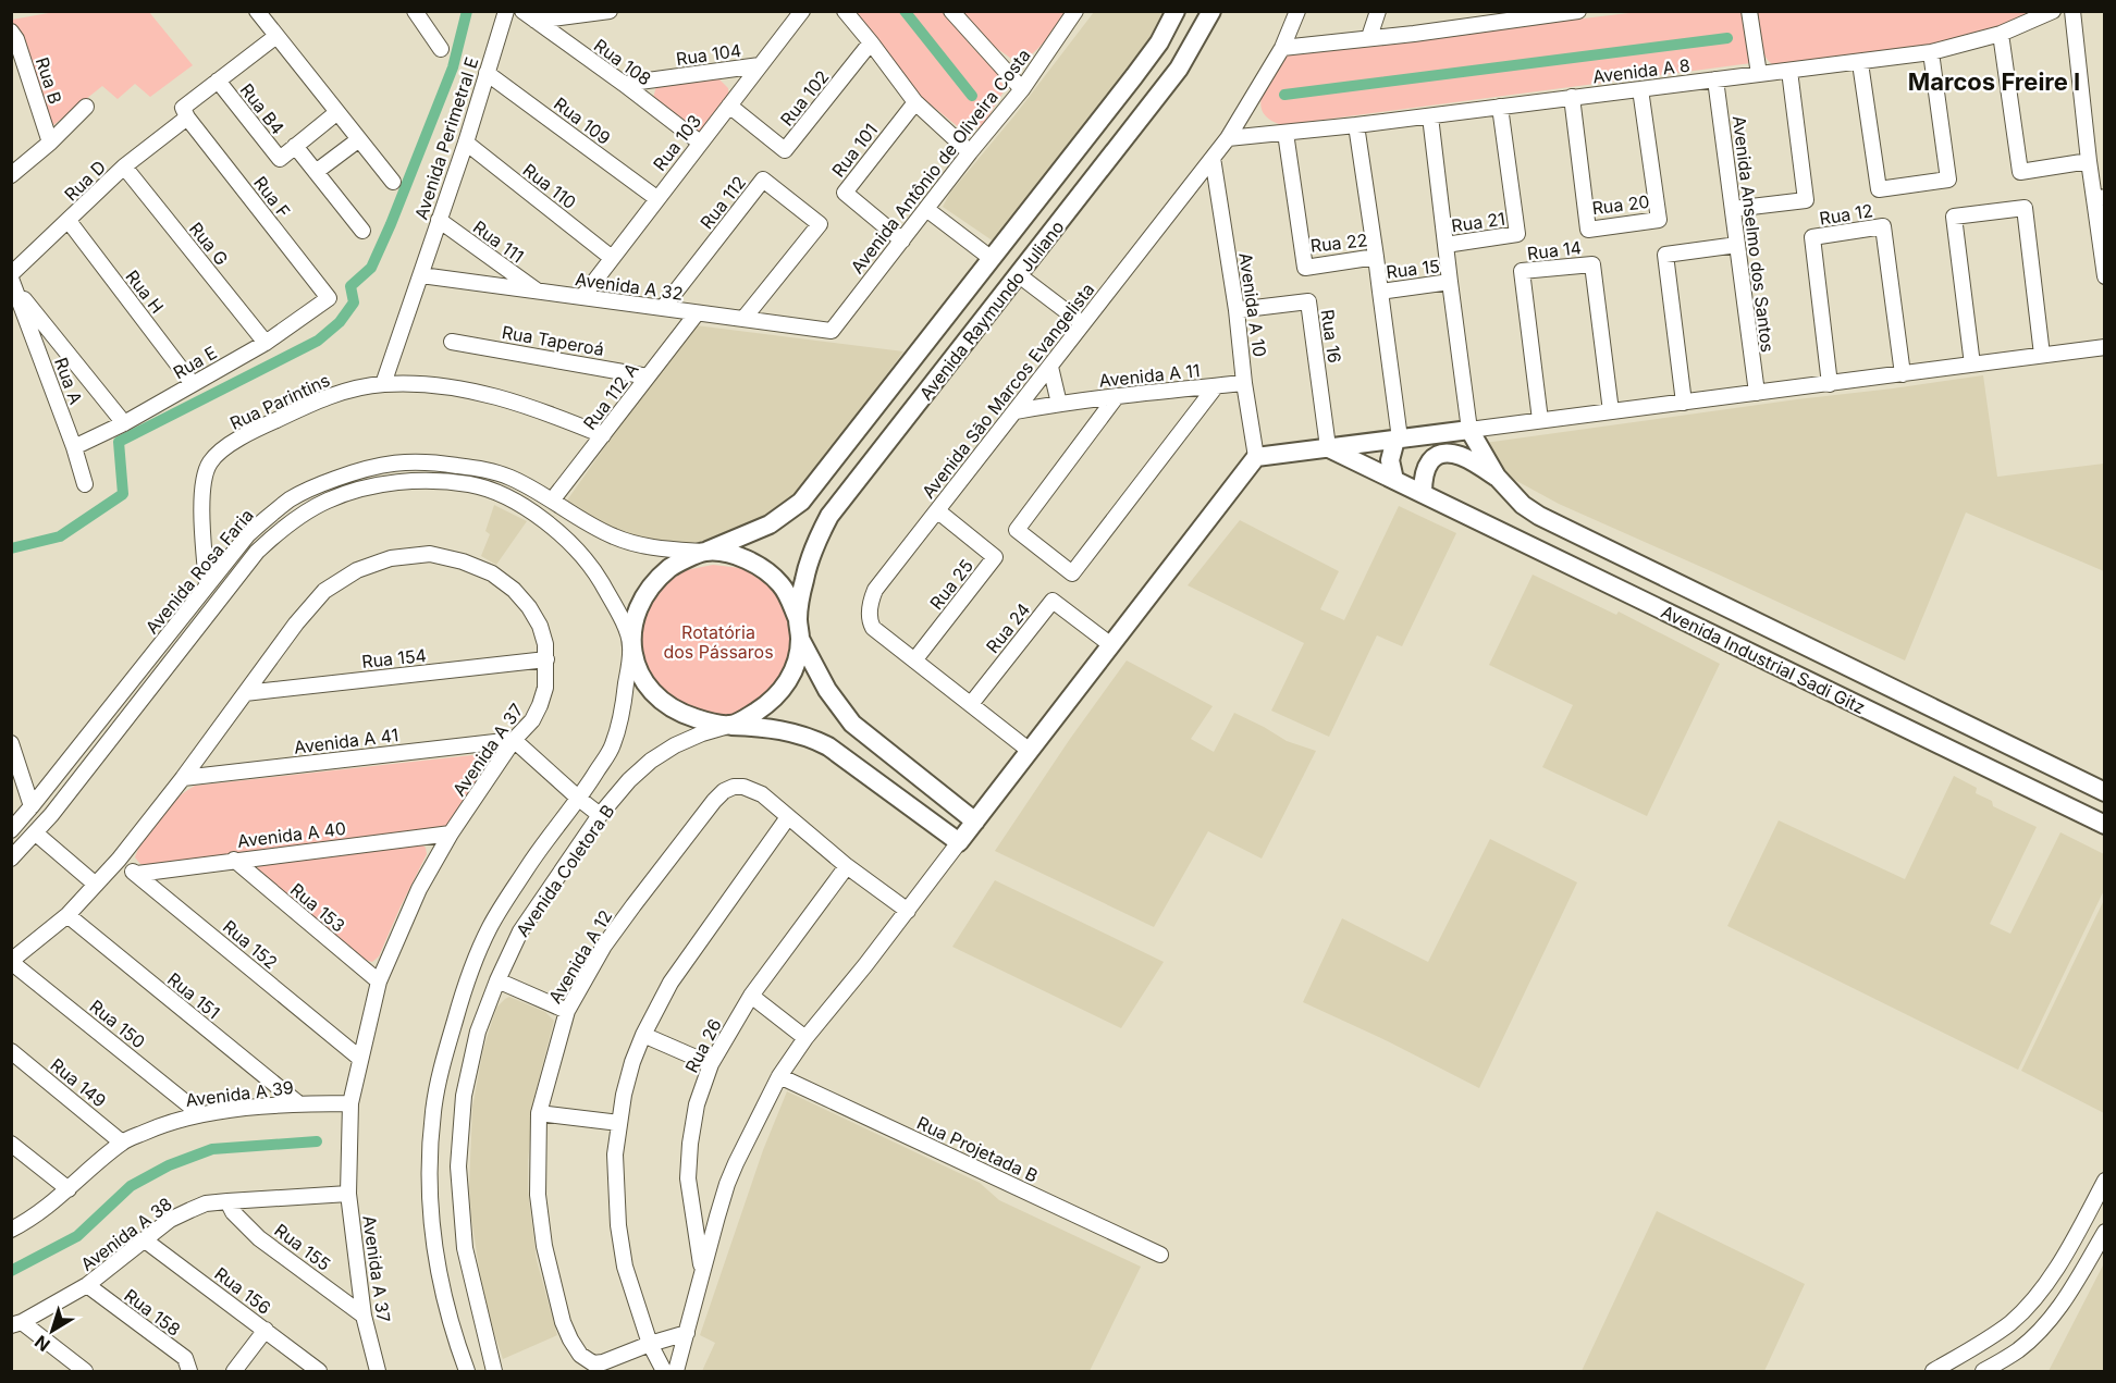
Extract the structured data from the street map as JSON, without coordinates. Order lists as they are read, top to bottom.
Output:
{
  "streets": {
    "main road": ["Avenida Raymundo Juliano", "Avenida Industrial Sadi Gitz", "Avenida Coletora B"],
    "street": [
      "Rua 104",
      "Rua 108",
      "Avenida A 8",
      "Rua B",
      "Rua 102",
      "Rua B4",
      "Rua 109",
      "Avenida Perimetral E",
      "Rua 103",
      "Rua 101",
      "Avenida Antônio de Oliveira Costa",
      "Rua D",
      "Rua 110",
      "Rua F",
      "Rua 112",
      "Rua 20",
      "Rua 12",
      "Rua 21",
      "Avenida Anselmo dos Santos",
      "Rua 111",
      "Rua 22",
      "Rua G",
      "Rua 14",
      "Rua 15",
      "Avenida A 32",
      "Rua H",
      "Avenida A 10",
      "Rua 16",
      "Rua Taperoá",
      "Rua E",
      "Avenida A 11",
      "Rua A",
      "Avenida São Marcos Evangelista",
      "Rua 112 A",
      "Rua Parintins",
      "Avenida Rosa Faria",
      "Rua 25",
      "Rua 24",
      "Rua 154",
      "Avenida A 41",
      "Avenida A 37",
      "Avenida A 40",
      "Rua 153",
      "Rua 152",
      "Avenida A 12",
      "Rua 151",
      "Rua 150",
      "Rua 26",
      "Rua 149",
      "Avenida A 39",
      "Rua Projetada B",
      "Avenida A 38",
      "Rua 155",
      "Rua 156",
      "Rua 158"
    ]
  },
  "crossings": [
    ["Rua 104", "Rua 108"],
    ["Rua 104", "Rua 103"],
    ["Rua 108", "Rua 103"],
    ["Avenida A 8", "Rua 20"],
    ["Avenida A 8", "Rua 21"],
    ["Avenida A 8", "Avenida Anselmo dos Santos"],
    ["Avenida A 8", "Rua 22"],
    ["Avenida A 8", "Avenida São Marcos Evangelista"],
    ["Rua 102", "Rua 103"],
    ["Rua 109", "Avenida Perimetral E"],
    ["Rua 109", "Rua 103"],
    ["Avenida Perimetral E", "Rua 110"],
    ["Avenida Perimetral E", "Rua 111"],
    ["Avenida Perimetral E", "Avenida A 32"],
    ["Avenida Perimetral E", "Rua Parintins"],
    ["Rua 103", "Rua 110"],
    ["Rua 103", "Avenida A 32"],
    ["Rua 101", "Avenida Antônio de Oliveira Costa"],
    ["Avenida Antônio de Oliveira Costa", "Avenida A 32"],
    ["Rua D", "Rua F"],
    ["Rua D", "Rua G"],
    ["Rua D", "Rua H"],
    ["Rua D", "Rua A"],
    ["Rua F", "Rua E"],
    ["Rua 112", "Avenida A 32"],
    ["Rua 111", "Avenida A 32"],
    ["Rua G", "Rua E"],
    ["Rua 15", "Avenida Industrial Sadi Gitz"],
    ["Avenida A 32", "Rua 112 A"],
    ["Rua H", "Rua E"],
    ["Avenida A 10", "Rua 16"],
    ["Avenida A 10", "Avenida A 11"],
    ["Avenida A 10", "Avenida São Marcos Evangelista"],
    ["Avenida Raymundo Juliano", "Avenida Rosa Faria"],
    ["Avenida Raymundo Juliano", "Avenida Coletora B"],
    ["Rua 16", "Avenida Industrial Sadi Gitz"],
    ["Rua Taperoá", "Rua 112 A"],
    ["Rua E", "Rua A"],
    ["Avenida A 11", "Avenida São Marcos Evangelista"],
    ["Avenida São Marcos Evangelista", "Rua 25"],
    ["Avenida São Marcos Evangelista", "Rua 24"],
    ["Rua 112 A", "Rua Parintins"],
    ["Rua 112 A", "Avenida Rosa Faria"],
    ["Rua Parintins", "Avenida Rosa Faria"],
    ["Avenida Rosa Faria", "Avenida Coletora B"],
    ["Rua 154", "Avenida A 37"],
    ["Avenida A 41", "Avenida A 37"],
    ["Avenida A 37", "Avenida A 40"],
    ["Avenida A 37", "Rua 153"],
    ["Avenida A 37", "Rua 152"],
    ["Avenida A 37", "Rua 151"],
    ["Avenida A 37", "Rua 150"],
    ["Avenida A 37", "Avenida A 39"],
    ["Avenida A 37", "Avenida A 38"],
    ["Avenida A 37", "Rua 155"],
    ["Avenida A 40", "Rua 153"],
    ["Avenida A 40", "Rua 152"],
    ["Avenida A 12", "Rua 26"],
    ["Rua 151", "Avenida A 39"],
    ["Rua 150", "Avenida A 39"],
    ["Rua 149", "Avenida A 39"],
    ["Avenida A 38", "Rua 155"],
    ["Avenida A 38", "Rua 156"],
    ["Avenida A 38", "Rua 158"]
  ],
  "districts": ["Marcos Freire I"],
  "parks": ["Rotatória dos Pássaros"],
  "north": "bottom left"
}
